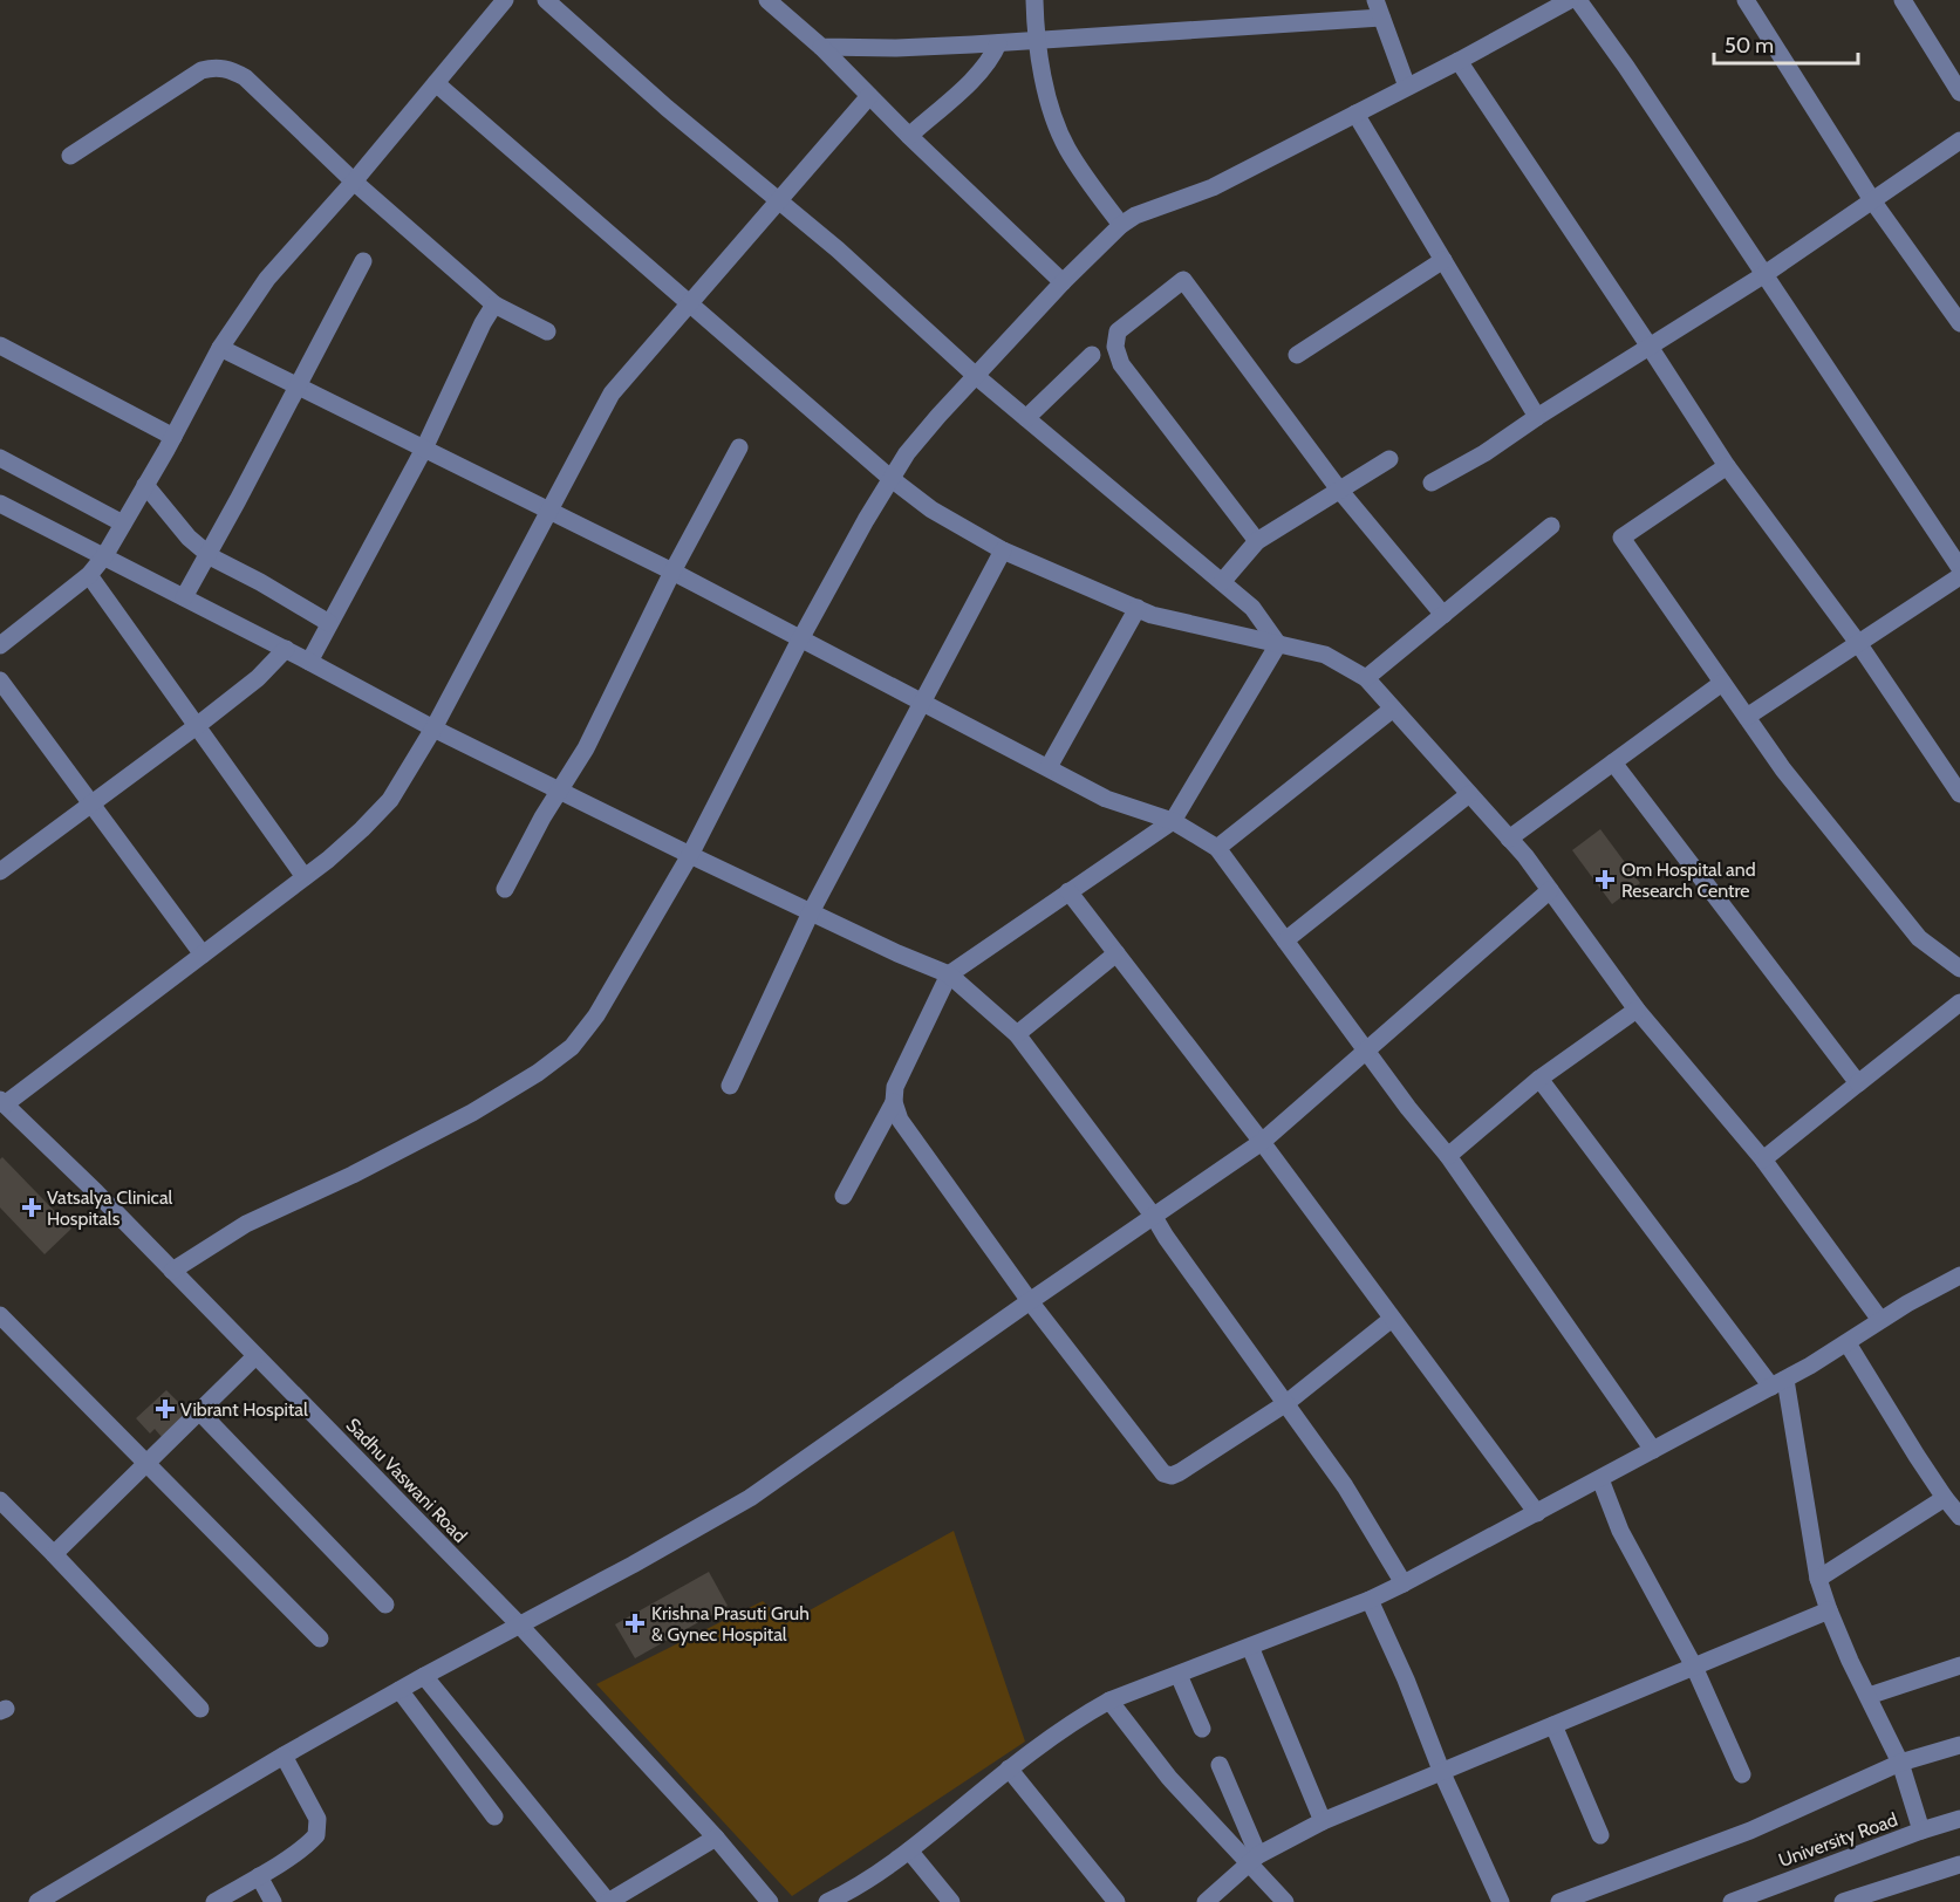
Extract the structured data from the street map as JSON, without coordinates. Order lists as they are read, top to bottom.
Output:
{
  "streets": {
    "street": ["Sadhu Vaswani Road", "University Road"]
  },
  "places": {
    "health": [
      "Om Hospital and Research Centre",
      "Vatsalya Clinical Hospitals",
      "Vibrant Hospital",
      "Krishna Prasuti Gruh & Gynec Hospital"
    ]
  },
  "scale_bar": "50 m"
}
